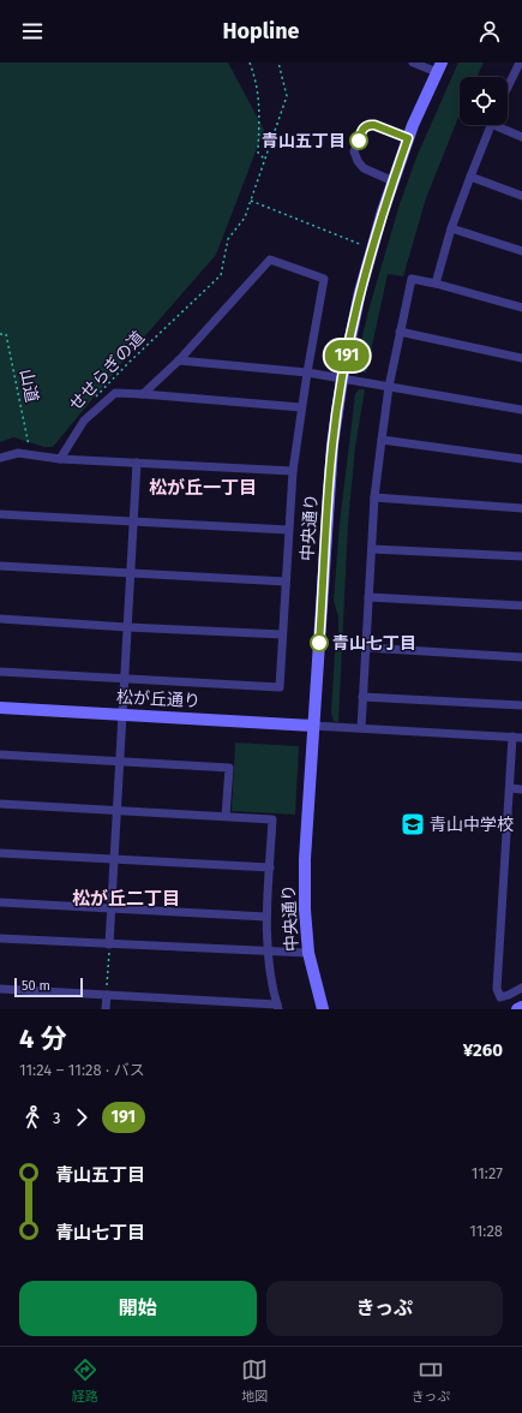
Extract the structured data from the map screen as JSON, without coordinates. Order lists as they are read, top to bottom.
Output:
{
  "streets": {
    "street": ["中央通り", "松が丘通り"],
    "path": ["せせらぎの道", "山道"]
  },
  "crossings": [
    ["中央通り", "松が丘通り"]
  ],
  "districts": ["松が丘一丁目", "松が丘二丁目"],
  "places": {
    "other": ["青山五丁目", "青山七丁目"],
    "school or university": ["青山中学校"]
  },
  "lines": ["bus line 191"],
  "scale_bar": "50 m",
  "page": {
    "header": "Hopline",
    "on_map": "191",
    "scale": "50 m",
    "heading": ["4 分", "11:24 – 11:28 · バス", "¥260"],
    "legs": ["3", "191"],
    "list": [
      {
        "name": "青山五丁目",
        "value": "11:27"
      },
      {
        "name": "青山七丁目",
        "value": "11:28"
      }
    ],
    "buttons": ["開始", "きっぷ"],
    "tabs": ["経路", "地図", "きっぷ"]
  }
}
